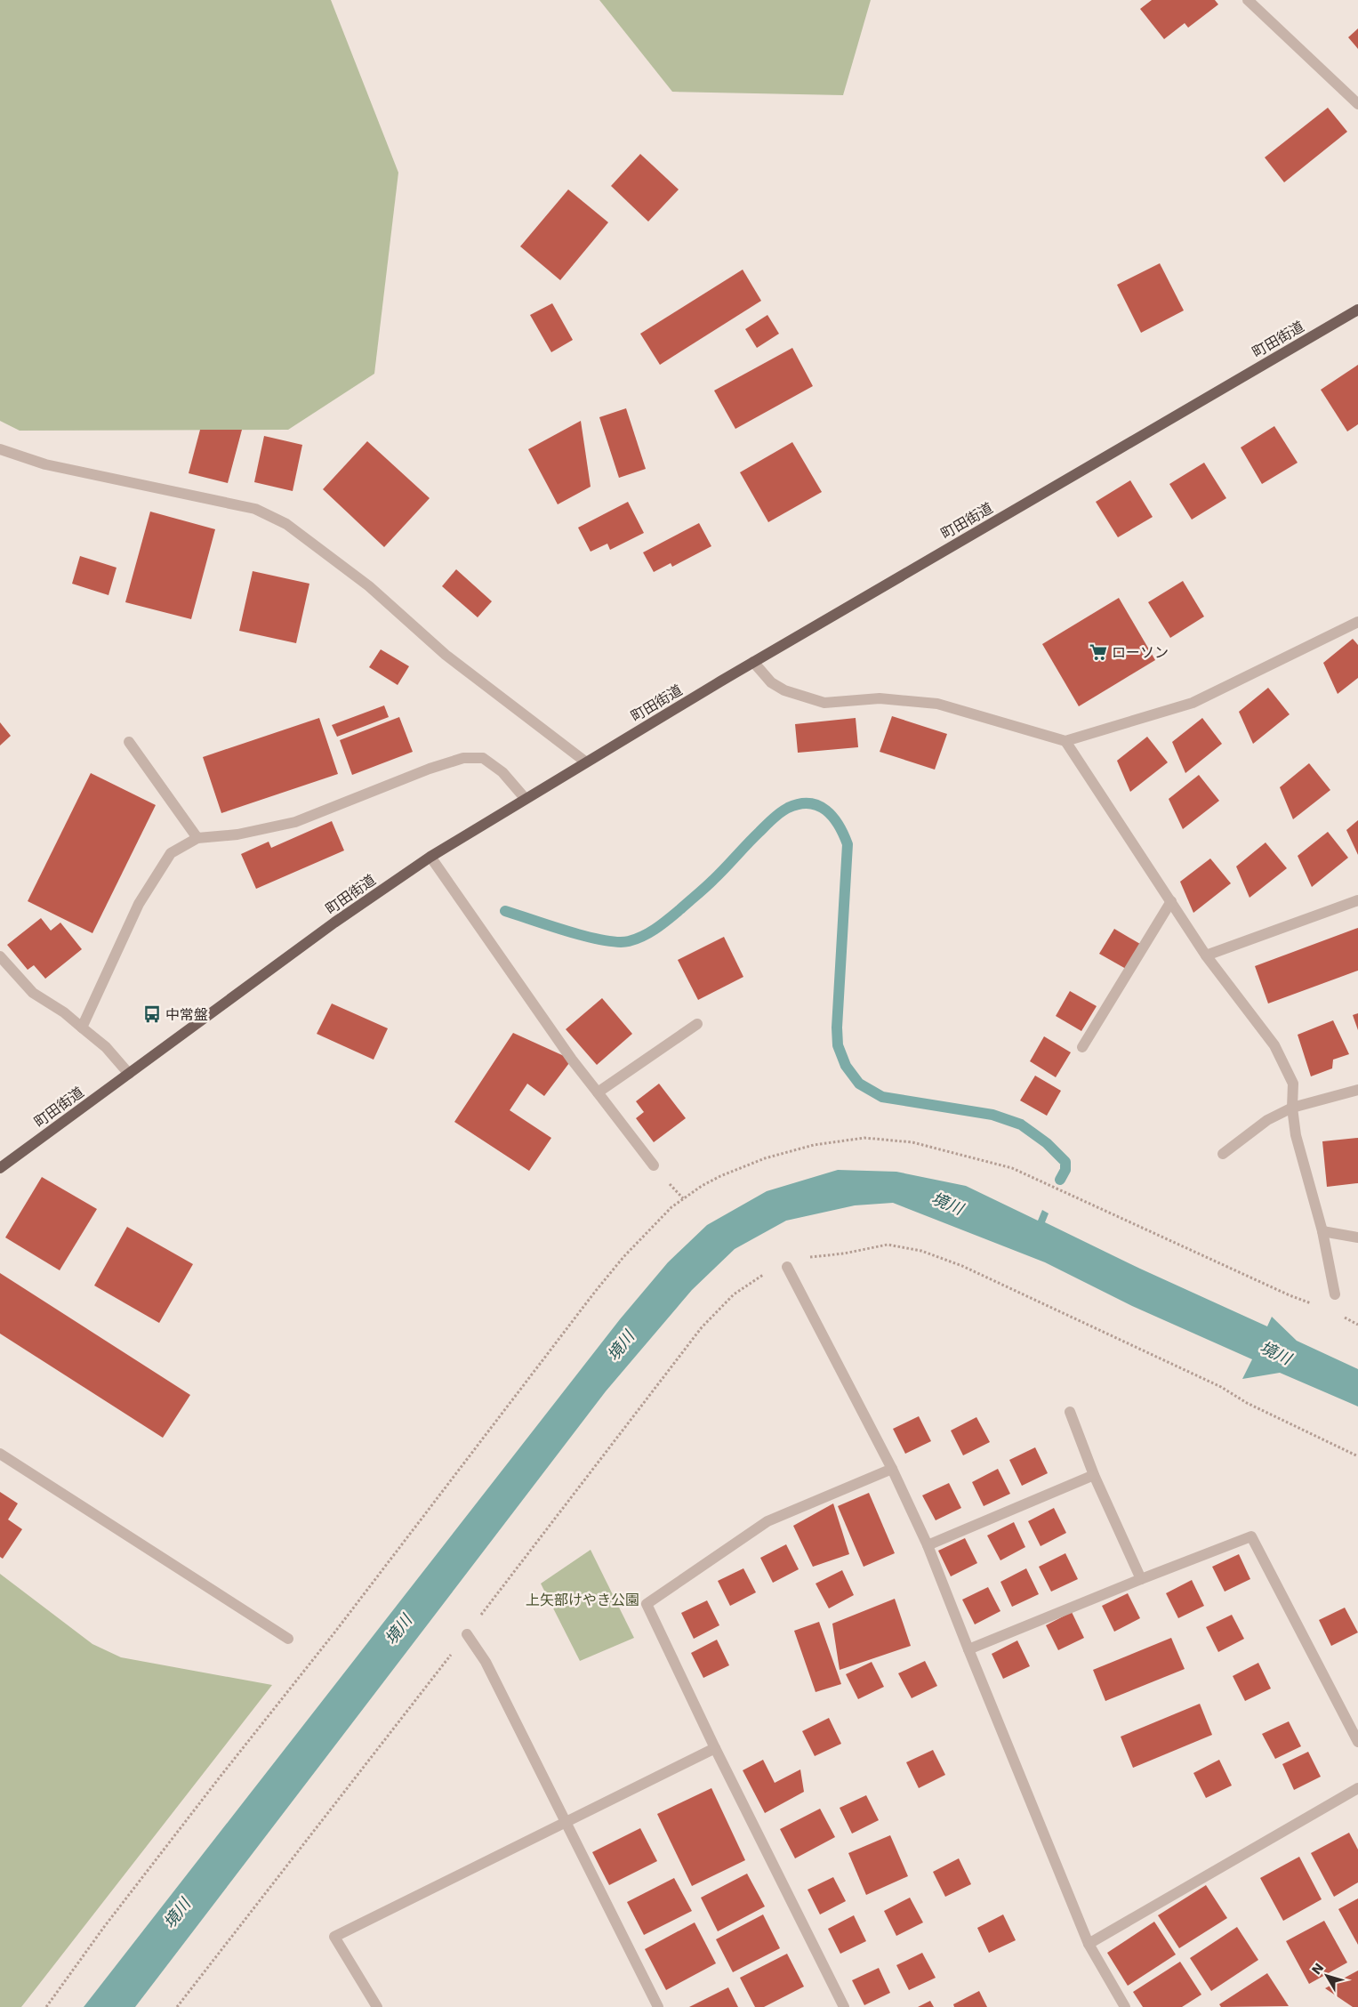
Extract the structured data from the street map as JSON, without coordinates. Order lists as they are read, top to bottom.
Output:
{
  "streets": {
    "main road": ["町田街道"]
  },
  "water": ["境川"],
  "parks": ["上矢部けやき公園"],
  "places": {
    "supermarket": ["ローソン"],
    "bus stop": ["中常盤"]
  },
  "north": "top left"
}
